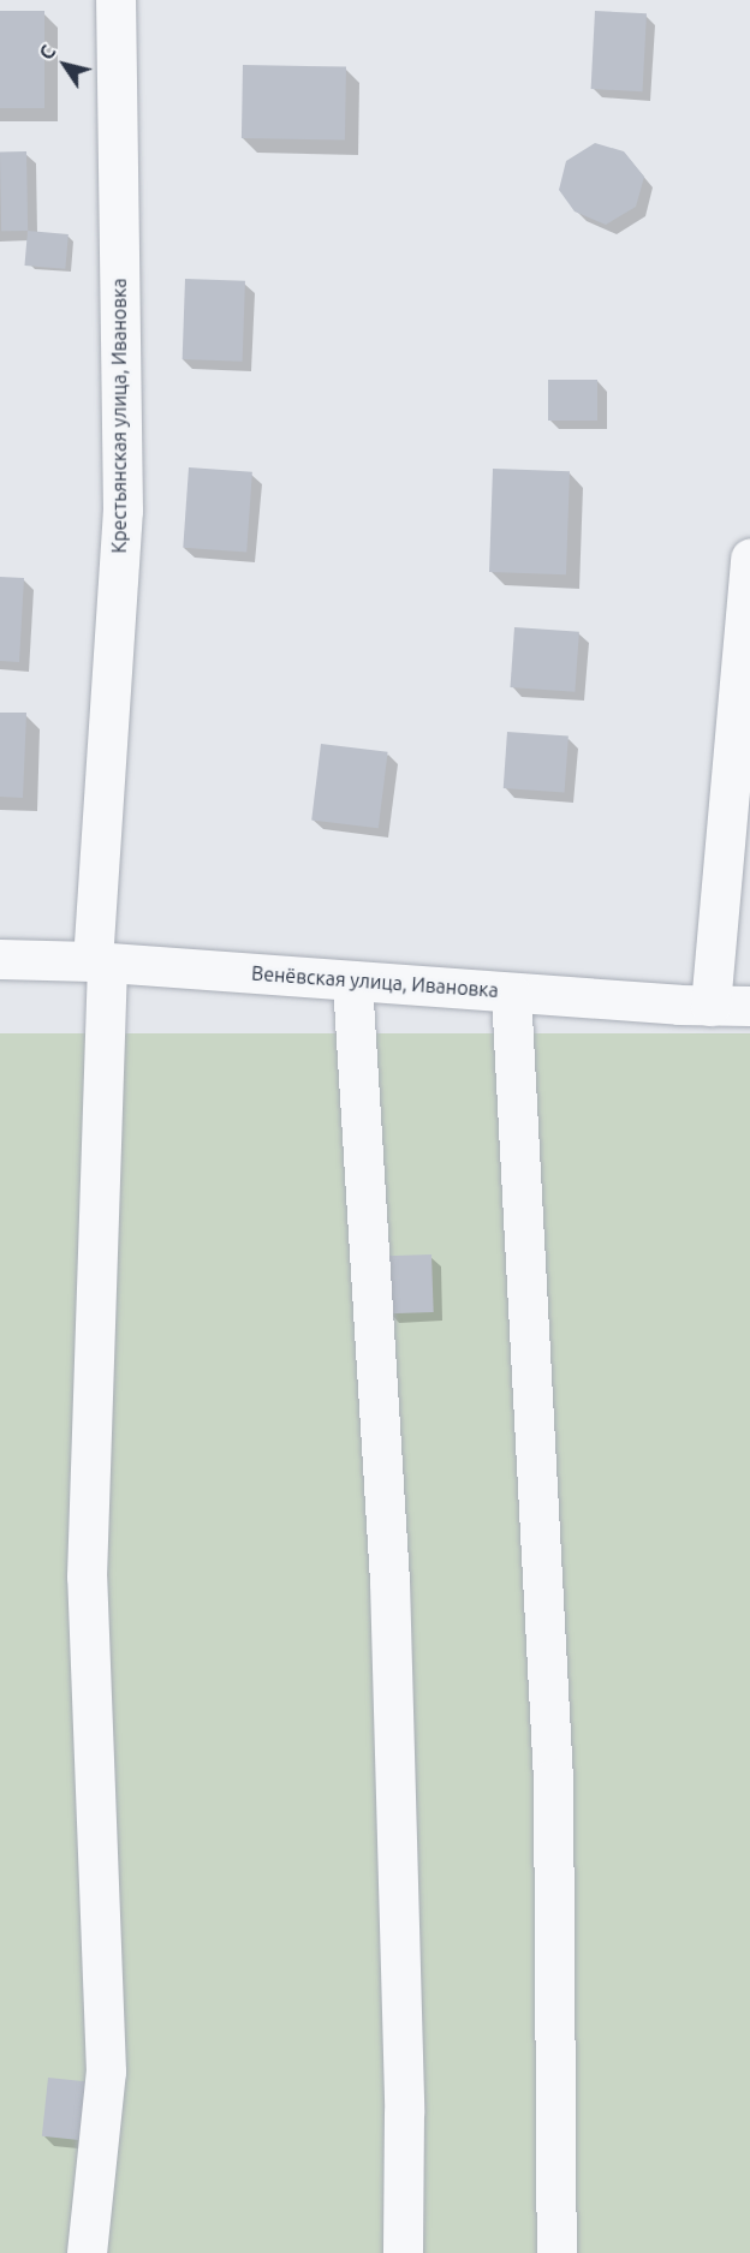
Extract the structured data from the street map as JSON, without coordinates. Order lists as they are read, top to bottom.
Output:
{
  "streets": {
    "street": ["Крестьянская улица, Ивановка", "Венёвская улица, Ивановка"]
  },
  "crossings": [
    ["Крестьянская улица, Ивановка", "Венёвская улица, Ивановка"]
  ],
  "north": "top left"
}
